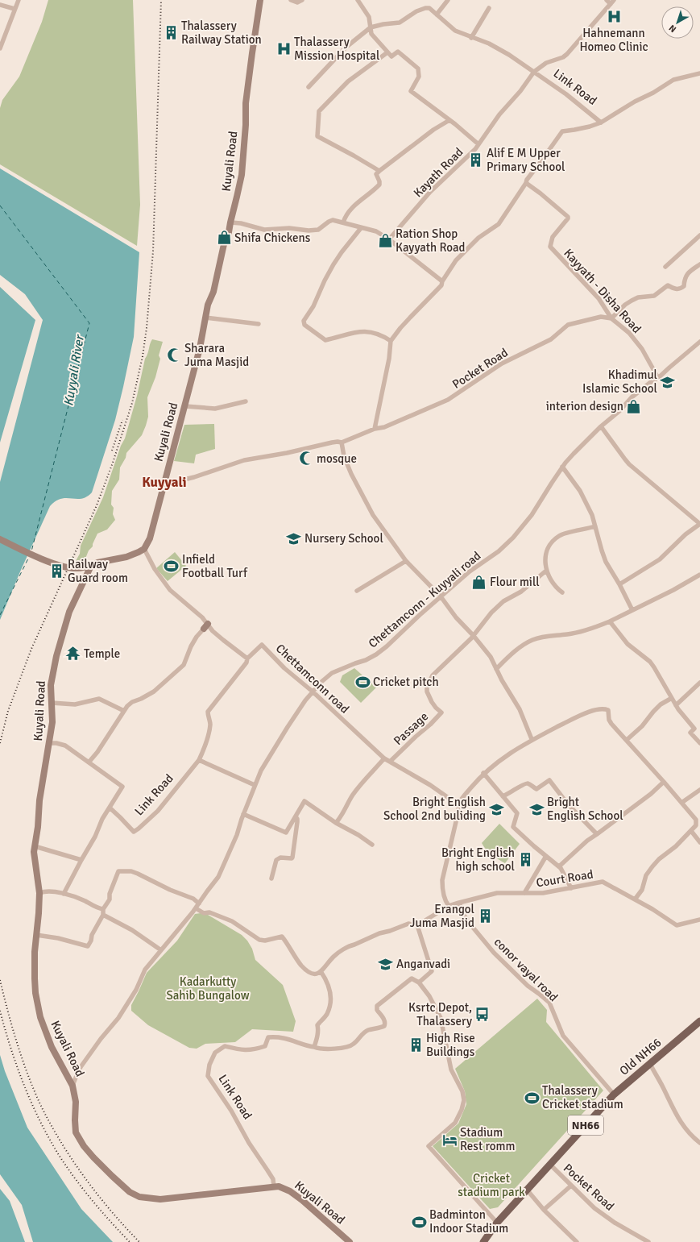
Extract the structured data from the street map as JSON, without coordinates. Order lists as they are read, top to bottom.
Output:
{
  "streets": {
    "main road": ["Kuyali Road", "Old NH66", "NH66"],
    "street": [
      "Link Road",
      "Kayath Road",
      "Kayyath - Disha Road",
      "Pocket Road",
      "Chettamconn - Kuyyali road",
      "Chettamconn road",
      "Passage",
      "Court Road",
      "conor vayal road"
    ]
  },
  "crossings": [
    ["Link Road", "Kuyali Road"],
    ["Link Road", "Kayath Road"],
    ["Link Road", "Chettamconn road"],
    ["Kuyali Road", "Pocket Road"],
    ["Kuyali Road", "Chettamconn - Kuyyali road"],
    ["Kayyath - Disha Road", "Pocket Road"],
    ["Kayyath - Disha Road", "Chettamconn - Kuyyali road"],
    ["Pocket Road", "Old NH66"],
    ["Chettamconn - Kuyyali road", "Chettamconn road"],
    ["Chettamconn road", "Passage"],
    ["Court Road", "conor vayal road"],
    ["conor vayal road", "Old NH66"]
  ],
  "districts": ["Kuyyali"],
  "water": ["Kuyyali River"],
  "parks": ["Kadarkutty Sahib Bungalow", "Cricket stadium park"],
  "places": {
    "hospital": ["Hahnemann Homeo Clinic", "Thalassery Mission Hospital"],
    "building": [
      "Thalassery Railway Station",
      "Alif E M Upper Primary School",
      "Railway Guard room",
      "Bright English high school",
      "Erangol Juma Masjid",
      "High Rise Buildings"
    ],
    "shop": [
      "Shifa Chickens",
      "Ration Shop Kayyath Road",
      "interion design",
      "Flour mill"
    ],
    "mosque": ["Sharara Juma Masjid", "mosque"],
    "school or university": [
      "Khadimul Islamic School",
      "Nursery School",
      "Bright English School 2nd buliding",
      "Bright English School",
      "Anganvadi"
    ],
    "sports": [
      "Infield Football Turf",
      "Cricket pitch",
      "Thalassery Cricket stadium",
      "Badminton Indoor Stadium"
    ],
    "temple": ["Temple"],
    "bus stop": ["Ksrtc Depot, Thalassery"],
    "hotel": ["Stadium Rest romm"]
  },
  "north": "bottom left"
}
